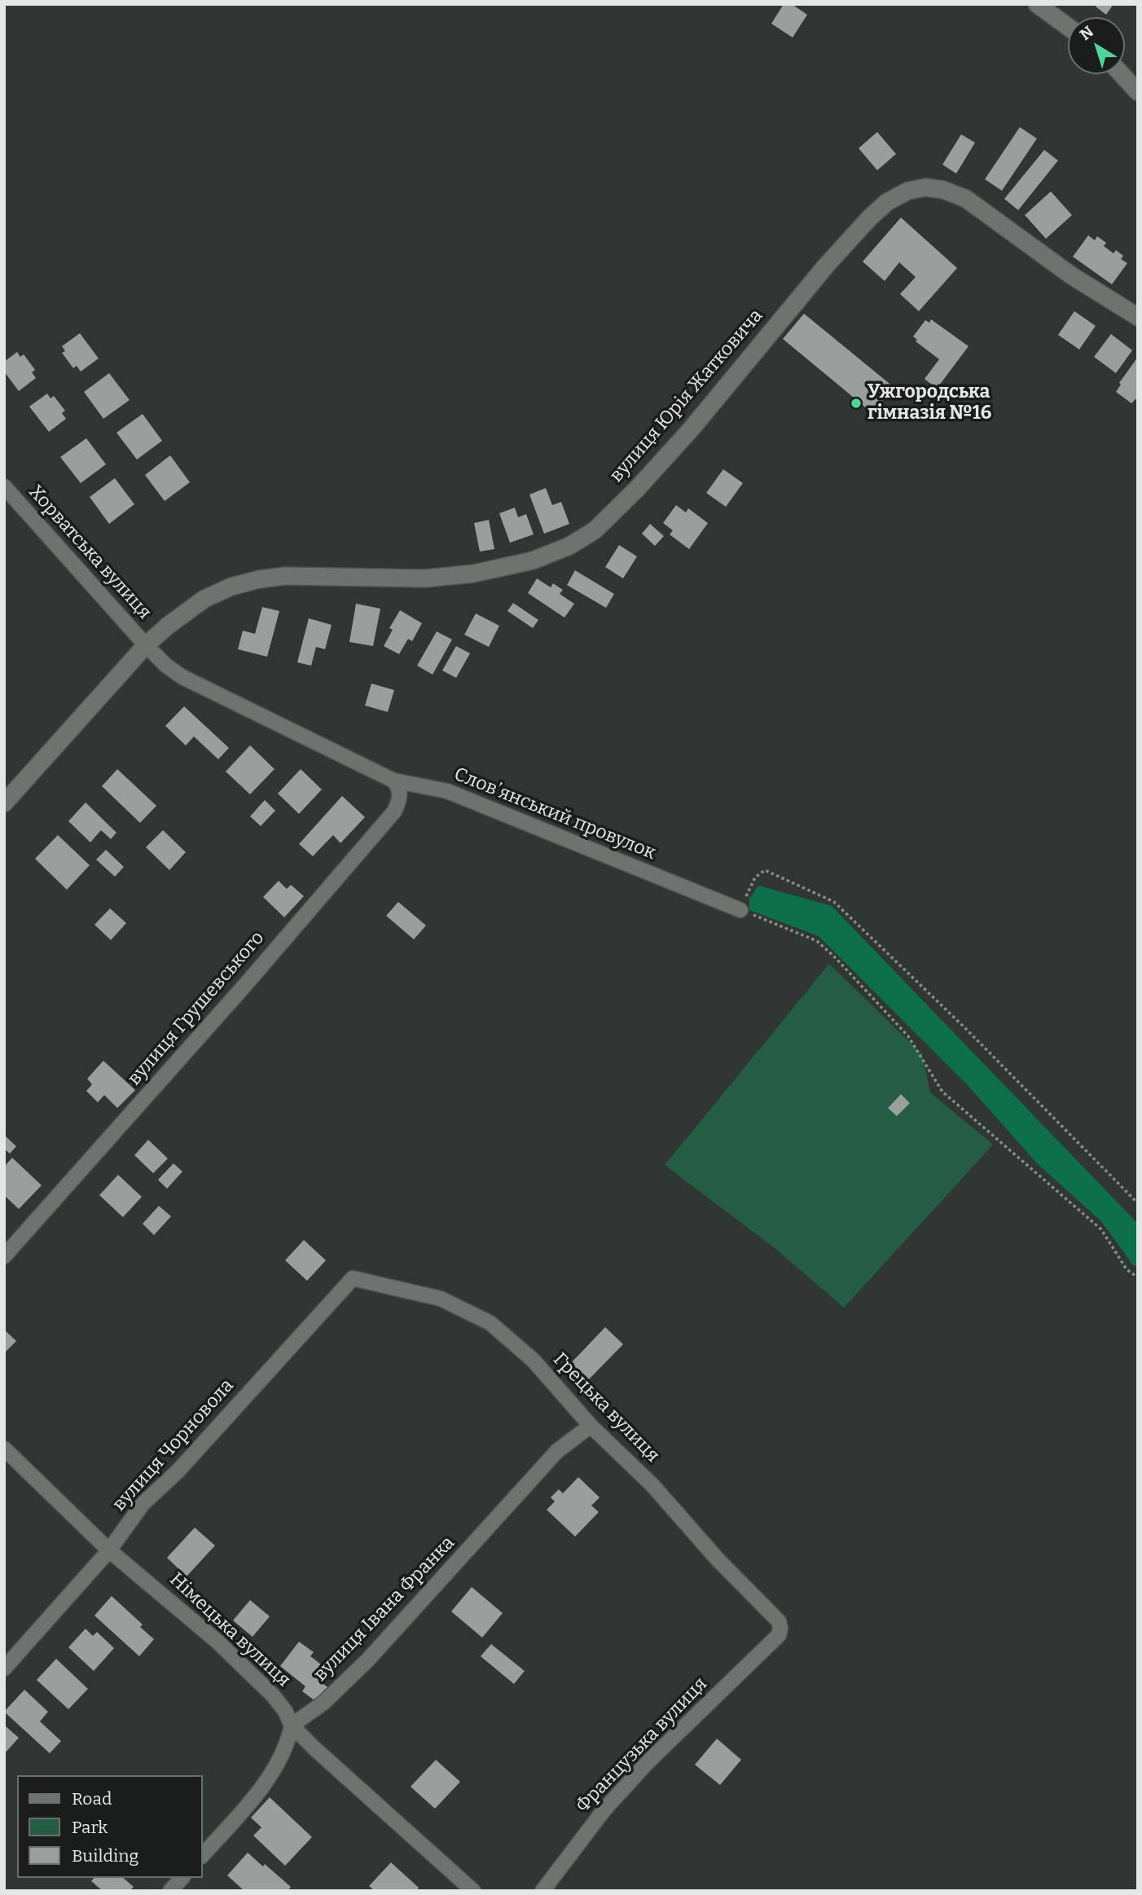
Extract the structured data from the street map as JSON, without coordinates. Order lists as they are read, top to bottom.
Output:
{
  "streets": {
    "street": [
      "вулиця Юрія Жатковича",
      "Хорватська вулиця",
      "Словʼянський провулок",
      "вулиця Грушевського",
      "Грецька вулиця",
      "вулиця Чорновола",
      "вулиця Івана Франка",
      "Німецька вулиця",
      "Французька вулиця"
    ]
  },
  "crossings": [
    ["вулиця Юрія Жатковича", "Хорватська вулиця"],
    ["вулиця Юрія Жатковича", "Словʼянський провулок"],
    ["Хорватська вулиця", "Словʼянський провулок"],
    ["Словʼянський провулок", "вулиця Грушевського"],
    ["Грецька вулиця", "вулиця Чорновола"],
    ["Грецька вулиця", "вулиця Івана Франка"],
    ["Грецька вулиця", "Французька вулиця"],
    ["вулиця Чорновола", "Німецька вулиця"],
    ["вулиця Івана Франка", "Німецька вулиця"]
  ],
  "places": ["Ужгородська гімназія №16"],
  "legend": ["Road", "Park", "Building"],
  "north": "top left"
}
